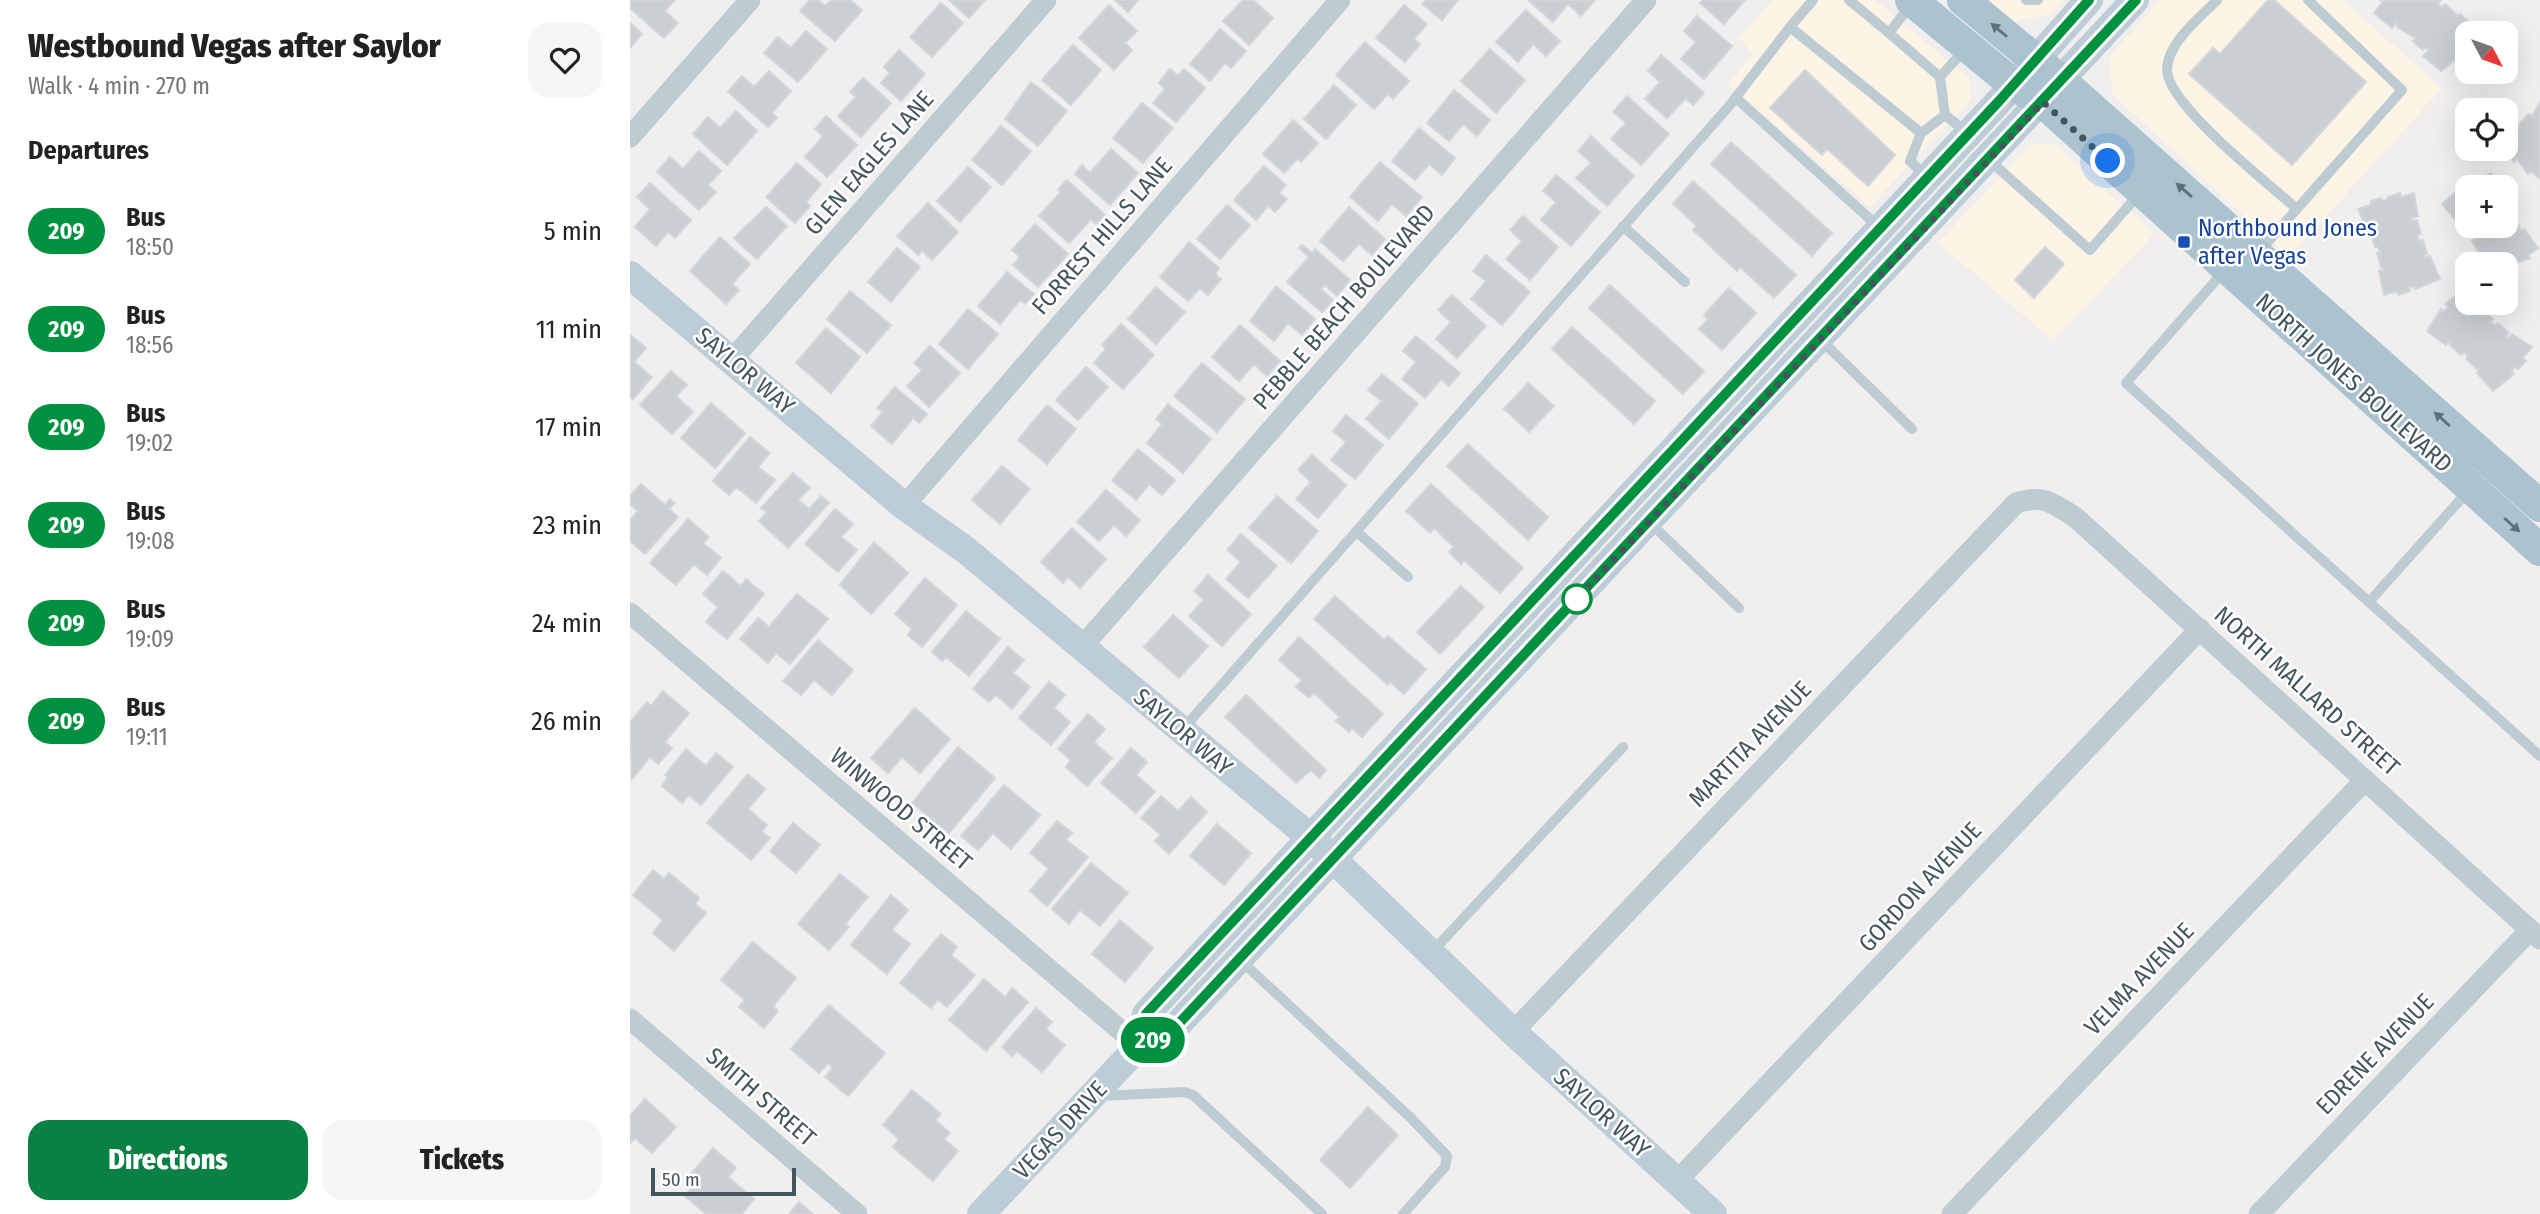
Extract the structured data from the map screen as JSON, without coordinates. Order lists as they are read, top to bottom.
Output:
{
  "streets": {
    "main road": ["SAYLOR WAY", "NORTH JONES BOULEVARD", "VEGAS DRIVE"],
    "street": [
      "GLEN EAGLES LANE",
      "FORREST HILLS LANE",
      "PEBBLE BEACH BOULEVARD",
      "NORTH MALLARD STREET",
      "MARTITA AVENUE",
      "WINWOOD STREET",
      "GORDON AVENUE",
      "VELMA AVENUE",
      "EDRENE AVENUE",
      "SMITH STREET"
    ]
  },
  "crossings": [
    ["GLEN EAGLES LANE", "SAYLOR WAY"],
    ["FORREST HILLS LANE", "SAYLOR WAY"],
    ["PEBBLE BEACH BOULEVARD", "SAYLOR WAY"],
    ["SAYLOR WAY", "MARTITA AVENUE"],
    ["SAYLOR WAY", "GORDON AVENUE"],
    ["SAYLOR WAY", "VEGAS DRIVE"],
    ["NORTH JONES BOULEVARD", "VEGAS DRIVE"],
    ["NORTH MALLARD STREET", "MARTITA AVENUE"],
    ["NORTH MALLARD STREET", "GORDON AVENUE"],
    ["NORTH MALLARD STREET", "VELMA AVENUE"],
    ["NORTH MALLARD STREET", "EDRENE AVENUE"],
    ["WINWOOD STREET", "VEGAS DRIVE"]
  ],
  "places": {
    "transit": ["Northbound Jones after Vegas"]
  },
  "lines": ["bus line 209"],
  "scale_bar": "50 m",
  "north": "bottom right",
  "page": {
    "heading": [
      ["Westbound Vegas after Saylor", "Walk · 4 min · 270 m"],
      "Departures"
    ],
    "on_map": "209",
    "map_buttons": ["+", "−"],
    "list": [
      {
        "mark": "209",
        "name": "Bus",
        "note": "18:50",
        "value": "5 min"
      },
      {
        "mark": "209",
        "name": "Bus",
        "note": "18:56",
        "value": "11 min"
      },
      {
        "mark": "209",
        "name": "Bus",
        "note": "19:02",
        "value": "17 min"
      },
      {
        "mark": "209",
        "name": "Bus",
        "note": "19:08",
        "value": "23 min"
      },
      {
        "mark": "209",
        "name": "Bus",
        "note": "19:09",
        "value": "24 min"
      },
      {
        "mark": "209",
        "name": "Bus",
        "note": "19:11",
        "value": "26 min"
      }
    ],
    "buttons": ["Directions", "Tickets"],
    "scale": "50 m"
  }
}
